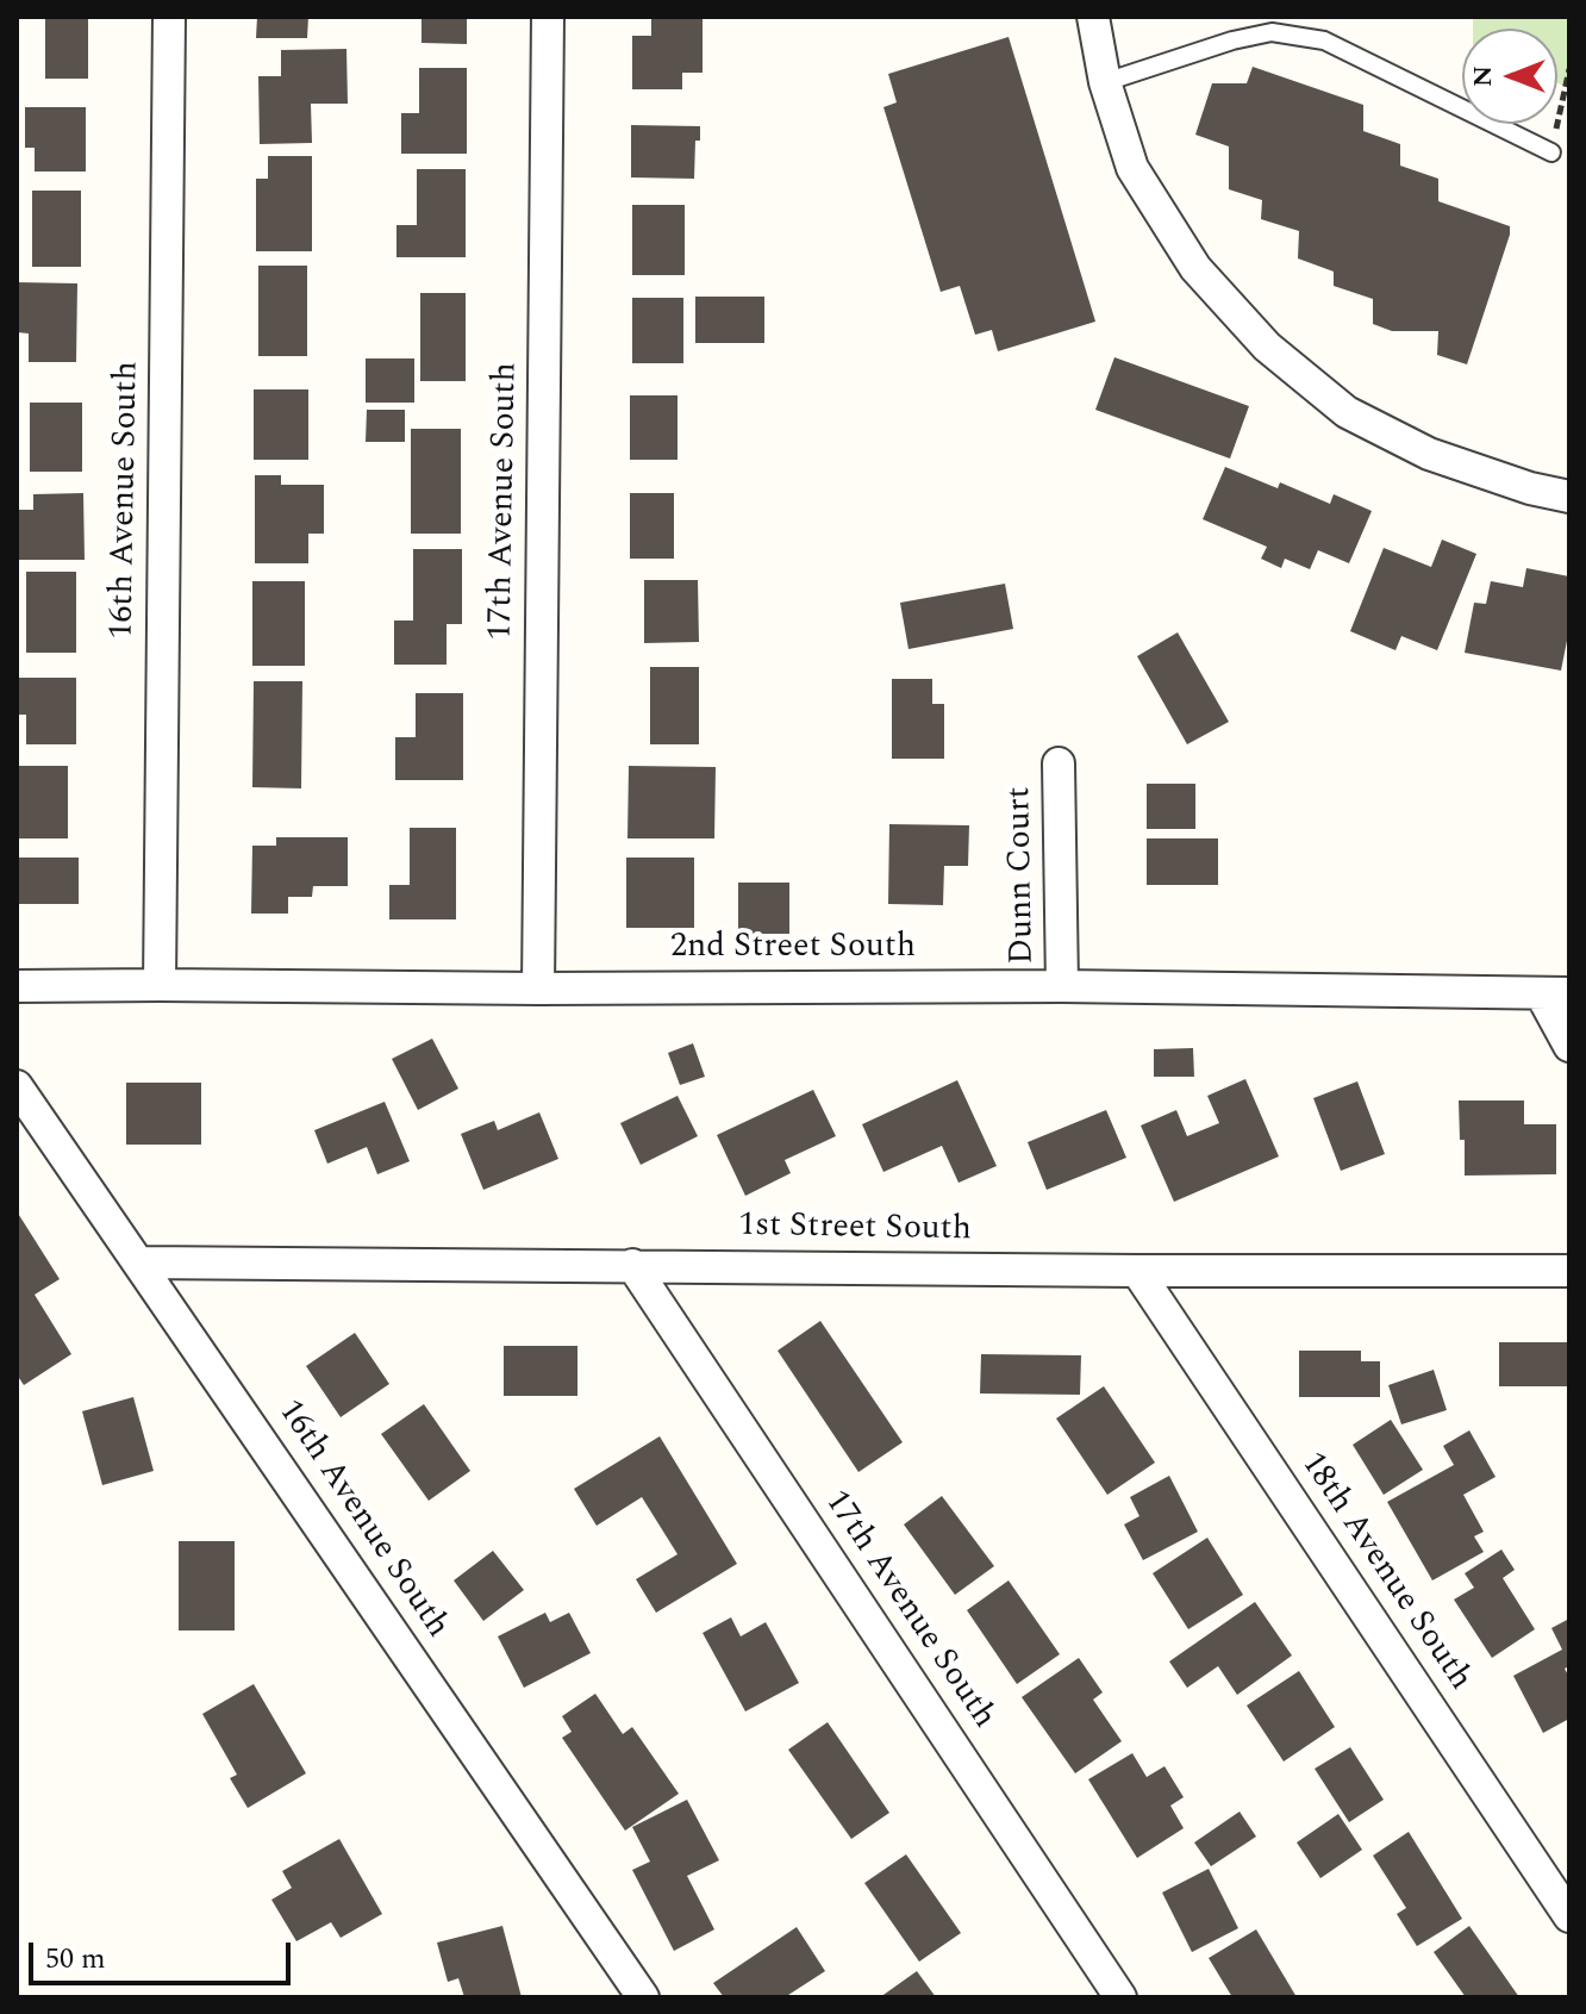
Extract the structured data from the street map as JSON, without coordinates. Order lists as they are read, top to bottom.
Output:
{
  "streets": {
    "street": [
      "16th Avenue South",
      "17th Avenue South",
      "Dunn Court",
      "2nd Street South",
      "1st Street South",
      "18th Avenue South"
    ]
  },
  "crossings": [
    ["16th Avenue South", "2nd Street South"],
    ["16th Avenue South", "1st Street South"],
    ["17th Avenue South", "2nd Street South"],
    ["17th Avenue South", "1st Street South"],
    ["Dunn Court", "2nd Street South"],
    ["1st Street South", "18th Avenue South"]
  ],
  "scale_bar": "50 m",
  "north": "left"
}
